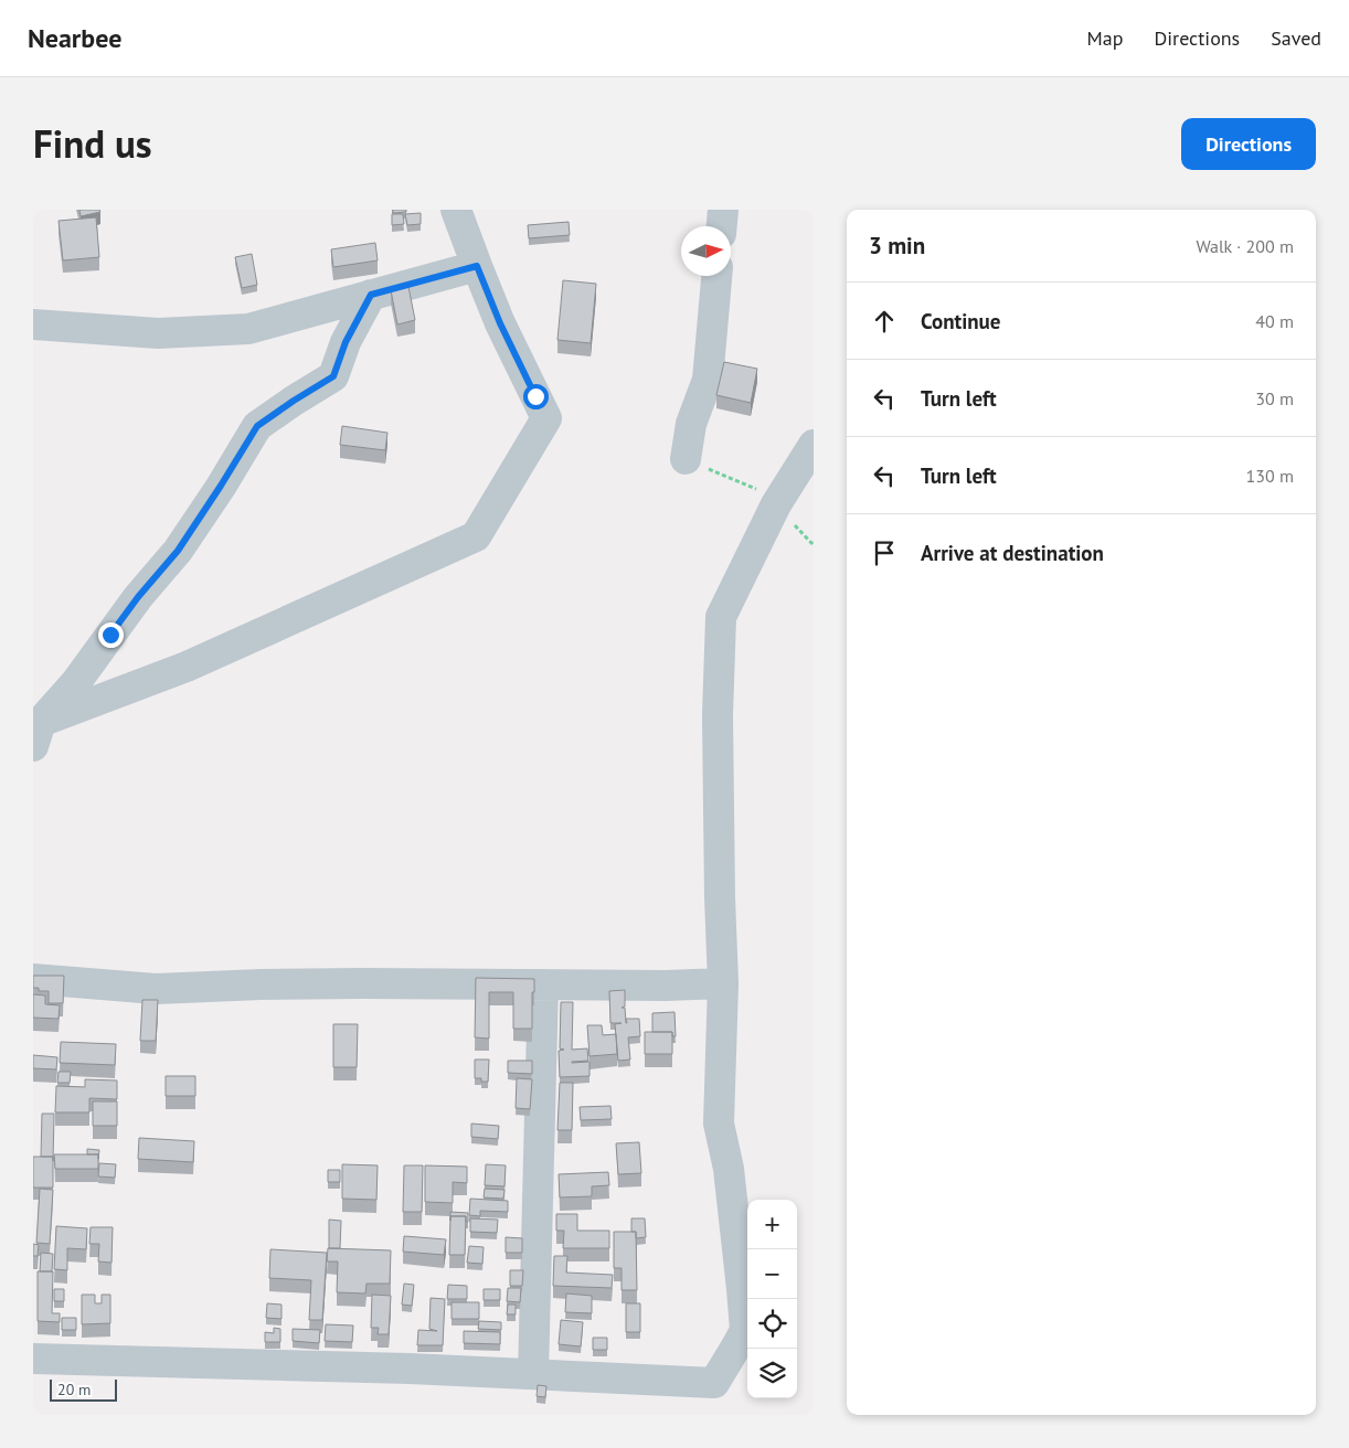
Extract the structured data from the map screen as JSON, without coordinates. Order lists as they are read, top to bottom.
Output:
{
  "scale_bar": "20 m",
  "north": "right",
  "page": {
    "header": "Nearbee",
    "nav": ["Map", "Directions", "Saved"],
    "title": "Find us",
    "buttons": "Directions",
    "heading": ["3 min", "Walk · 200 m"],
    "list": [
      ["Continue", "40 m"],
      ["Turn left", "30 m"],
      ["Turn left", "130 m"],
      "Arrive at destination"
    ],
    "map_buttons": ["+", "−"],
    "scale": "20 m"
  }
}
